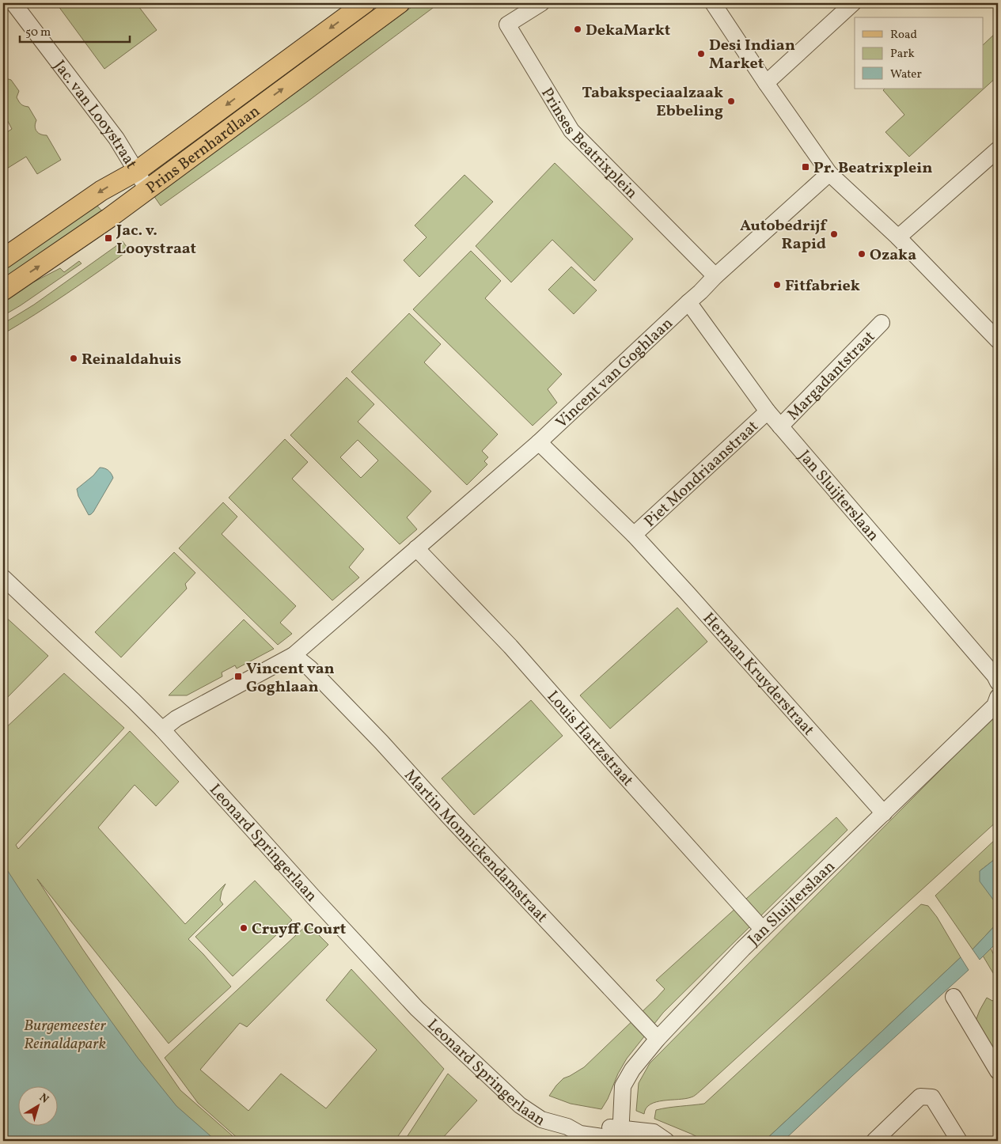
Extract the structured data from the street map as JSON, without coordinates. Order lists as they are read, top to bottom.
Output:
{
  "streets": {
    "main road": ["Prins Bernhardlaan"],
    "street": [
      "Jac. van Looystraat",
      "Prinses Beatrixplein",
      "Vincent van Goghlaan",
      "Margadantstraat",
      "Piet Mondriaanstraat",
      "Jan Sluijterslaan",
      "Herman Kruyderstraat",
      "Louis Hartzstraat",
      "Leonard Springerlaan",
      "Martin Monnickendamstraat"
    ]
  },
  "crossings": [
    ["Jac. van Looystraat", "Prins Bernhardlaan"],
    ["Vincent van Goghlaan", "Jan Sluijterslaan"],
    ["Vincent van Goghlaan", "Louis Hartzstraat"],
    ["Vincent van Goghlaan", "Leonard Springerlaan"],
    ["Vincent van Goghlaan", "Martin Monnickendamstraat"],
    ["Margadantstraat", "Jan Sluijterslaan"],
    ["Piet Mondriaanstraat", "Jan Sluijterslaan"],
    ["Piet Mondriaanstraat", "Herman Kruyderstraat"],
    ["Jan Sluijterslaan", "Herman Kruyderstraat"],
    ["Jan Sluijterslaan", "Louis Hartzstraat"],
    ["Jan Sluijterslaan", "Leonard Springerlaan"],
    ["Jan Sluijterslaan", "Martin Monnickendamstraat"]
  ],
  "parks": ["Burgemeester Reinaldapark"],
  "places": {
    "other": [
      "DekaMarkt",
      "Desi Indian Market",
      "Tabakspeciaalzaak Ebbeling",
      "Autobedrijf Rapid",
      "Ozaka",
      "Fitfabriek",
      "Reinaldahuis",
      "Cruyff Court"
    ],
    "transit": ["Pr. Beatrixplein", "Jac. v. Looystraat", "Vincent van Goghlaan"]
  },
  "legend": ["Road", "Park", "Water"],
  "scale_bar": "50 m",
  "north": "top right"
}
